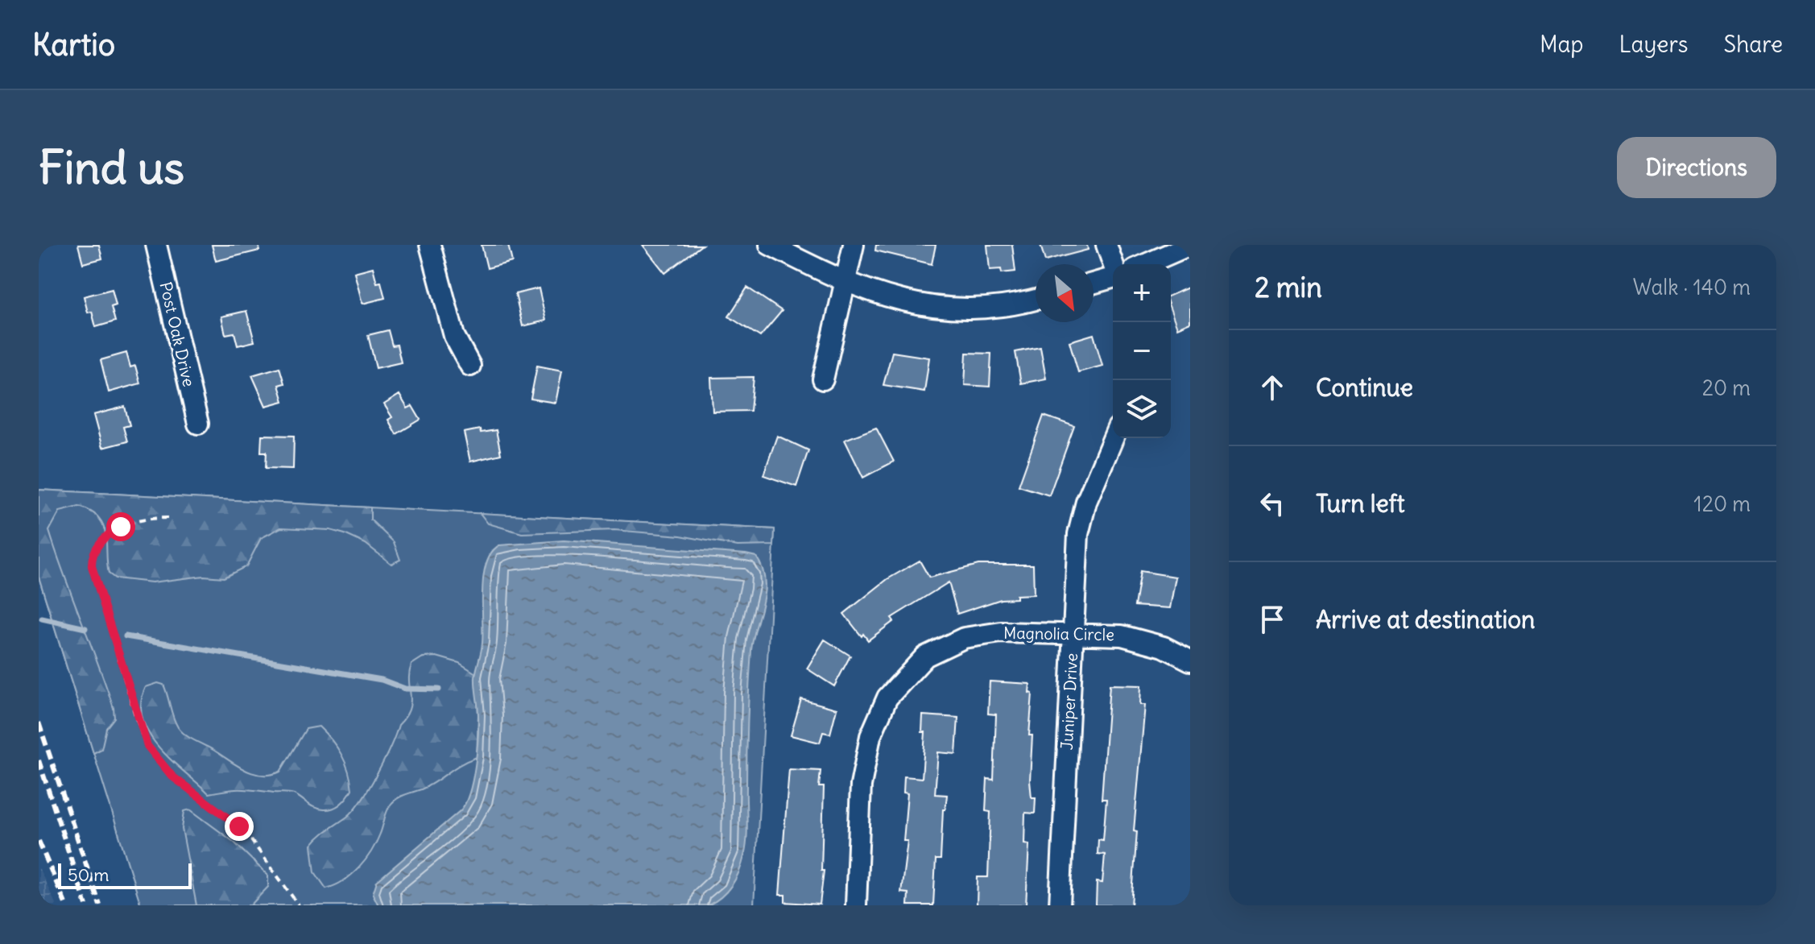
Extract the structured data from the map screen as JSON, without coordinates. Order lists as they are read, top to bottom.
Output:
{
  "streets": {
    "street": ["Post Oak Drive", "Magnolia Circle", "Juniper Drive"]
  },
  "crossings": [
    ["Magnolia Circle", "Juniper Drive"]
  ],
  "scale_bar": "50 m",
  "north": "bottom right",
  "page": {
    "header": "Kartio",
    "nav": ["Map", "Layers", "Share"],
    "buttons": "Directions",
    "title": "Find us",
    "heading": ["2 min", "Walk · 140 m"],
    "map_buttons": ["+", "−"],
    "list": [
      ["Continue", "20 m"],
      ["Turn left", "120 m"],
      "Arrive at destination"
    ],
    "scale": "50 m"
  }
}
